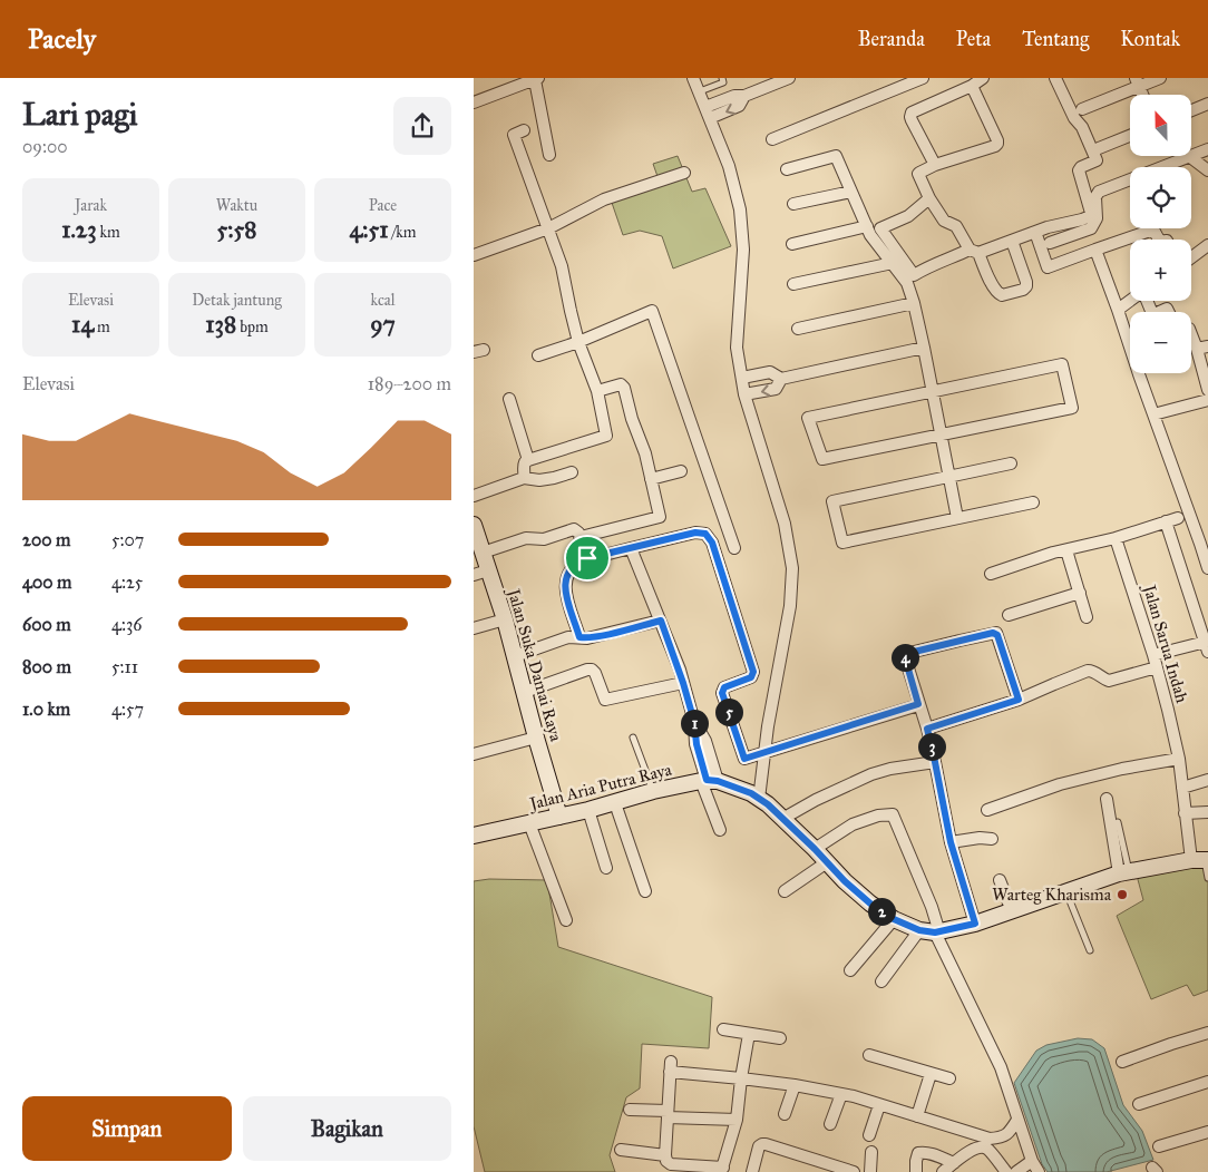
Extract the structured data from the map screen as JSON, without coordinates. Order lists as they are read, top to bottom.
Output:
{
  "streets": {
    "main road": ["Jalan Suka Damai Raya", "Jalan Aria Putra Raya"],
    "street": ["Jalan Sarua Indah"]
  },
  "crossings": [
    ["Jalan Suka Damai Raya", "Jalan Aria Putra Raya"]
  ],
  "places": ["Warteg Kharisma"],
  "north": "top",
  "page": {
    "header": "Pacely",
    "nav": [
      "Beranda",
      "Peta",
      "Tentang",
      "Kontak"
    ],
    "heading": ["Lari pagi", "09:00"],
    "map_buttons": ["+", "−"],
    "stats": [
      ["Jarak", "1.23 km"],
      ["Waktu", "5:58"],
      ["Pace", "4:51 /km"],
      ["Elevasi", "14 m"],
      ["Detak jantung", "138 bpm"],
      ["kcal", "97"]
    ],
    "chart": ["Elevasi", "189–200 m"],
    "list": [
      {
        "name": "200 m",
        "note": "5:07"
      },
      {
        "name": "400 m",
        "note": "4:25"
      },
      {
        "name": "600 m",
        "note": "4:36"
      },
      {
        "name": "800 m",
        "note": "5:11"
      },
      {
        "name": "1.0 km",
        "note": "4:57"
      }
    ],
    "pins": [
      "4",
      "5",
      "1",
      "3",
      "2"
    ],
    "buttons": ["Simpan", "Bagikan"]
  }
}
